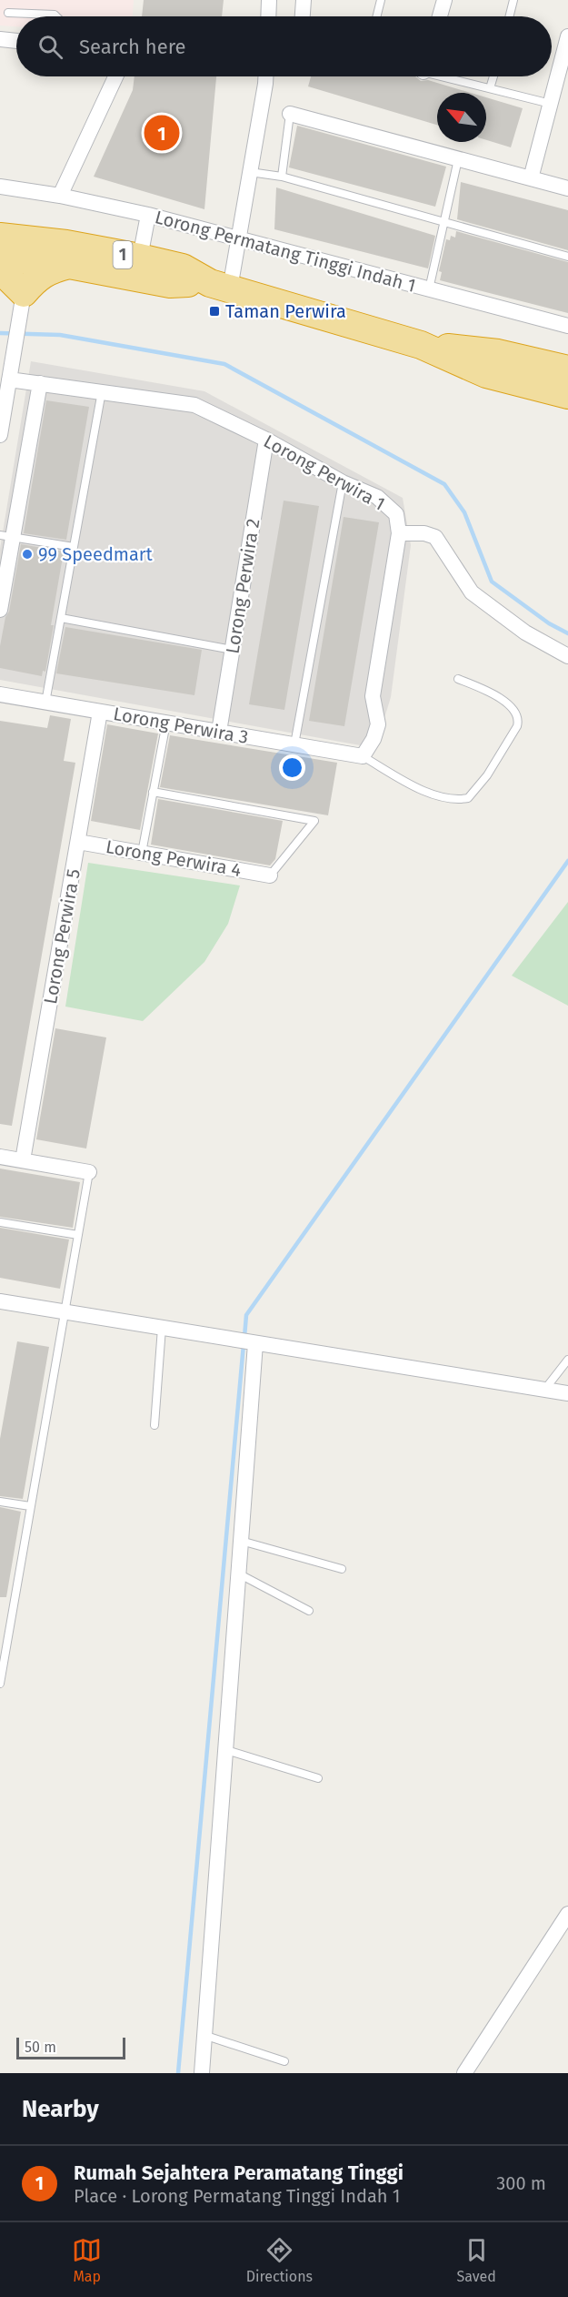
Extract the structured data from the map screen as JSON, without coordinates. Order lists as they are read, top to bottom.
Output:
{
  "streets": {
    "highway": ["1"],
    "street": [
      "Lorong Permatang Tinggi Indah 1",
      "Lorong Perwira 1",
      "Lorong Perwira 2",
      "Lorong Perwira 3",
      "Lorong Perwira 4",
      "Lorong Perwira 5"
    ]
  },
  "crossings": [
    ["Lorong Perwira 1", "Lorong Perwira 2"],
    ["Lorong Perwira 1", "Lorong Perwira 3"],
    ["Lorong Perwira 2", "Lorong Perwira 3"],
    ["Lorong Perwira 3", "Lorong Perwira 5"],
    ["Lorong Perwira 4", "Lorong Perwira 5"]
  ],
  "places": {
    "transit": ["Taman Perwira"],
    "other": ["99 Speedmart"]
  },
  "scale_bar": "50 m",
  "north": "top left",
  "page": {
    "search": "Search here",
    "pins": "1",
    "scale": "50 m",
    "heading": "Nearby",
    "list": [
      {
        "mark": "1",
        "name": "Rumah Sejahtera Peramatang Tinggi",
        "note": "Place · Lorong Permatang Tinggi Indah 1",
        "value": "300 m"
      }
    ],
    "nav": ["Map", "Directions", "Saved"]
  }
}
